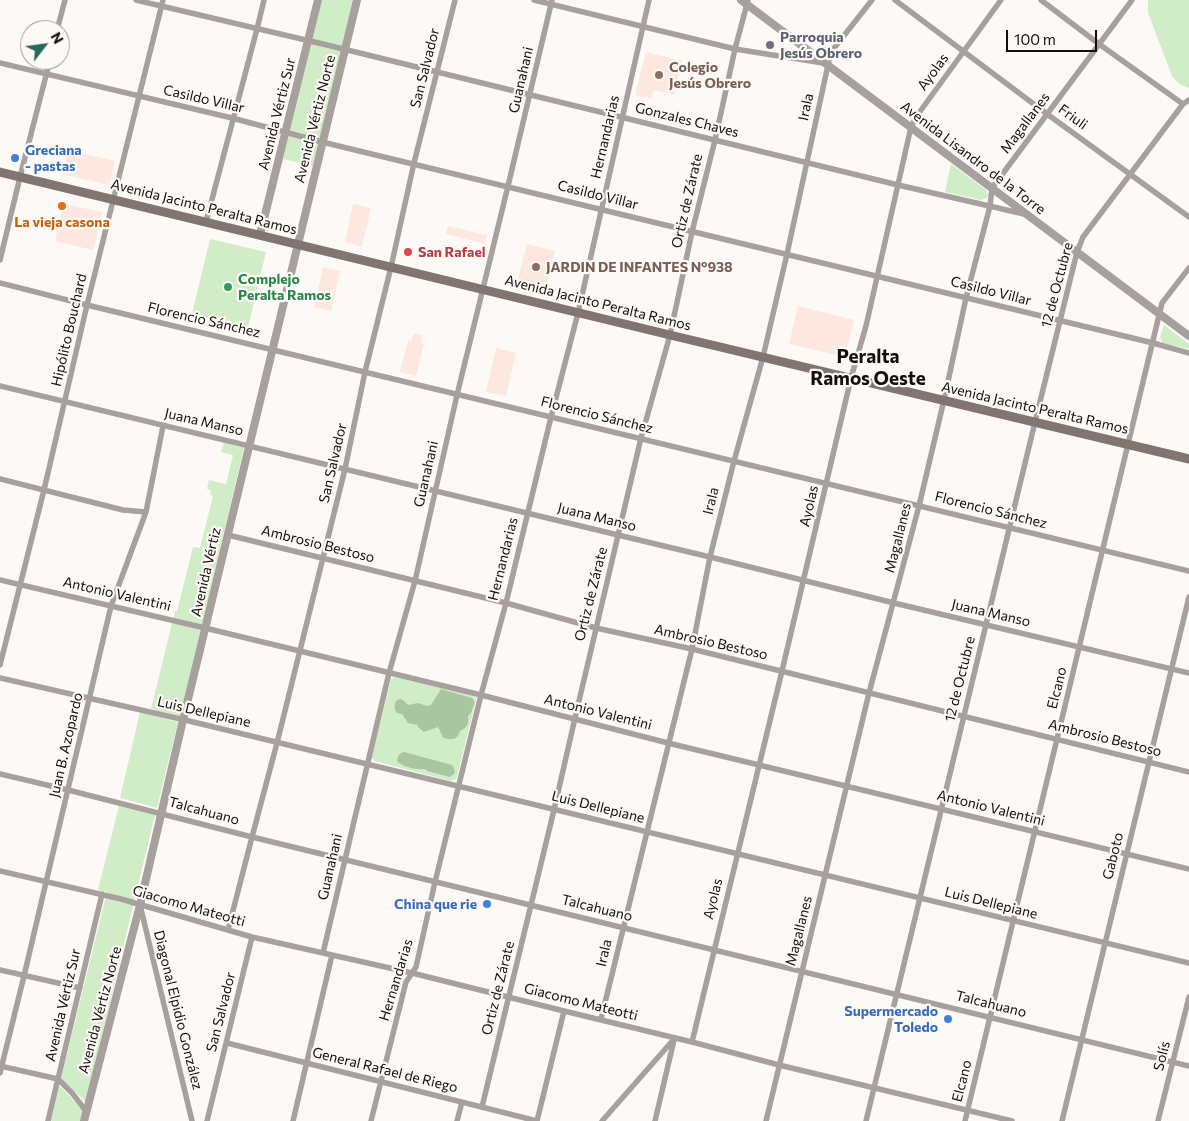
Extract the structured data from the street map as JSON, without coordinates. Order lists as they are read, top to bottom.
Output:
{
  "streets": {
    "main road": ["Avenida Jacinto Peralta Ramos"],
    "street": [
      "San Salvador",
      "Ayolas",
      "Guanahani",
      "Casildo Villar",
      "Irala",
      "Avenida Vértiz Sur",
      "Friuli",
      "Avenida Vértiz Norte",
      "Gonzales Chaves",
      "Magallanes",
      "Hernandarias",
      "Avenida Lisandro de la Torre",
      "Ortiz de Zárate",
      "12 de Octubre",
      "Florencio Sánchez",
      "Hipólito Bouchard",
      "Juana Manso",
      "Ambrosio Bestoso",
      "Avenida Vértiz",
      "Antonio Valentini",
      "Elcano",
      "Luis Dellepiane",
      "Juan B. Azopardo",
      "Talcahuano",
      "Gaboto",
      "Giacomo Mateotti",
      "Diagonal Elpidio González",
      "Solís",
      "General Rafael de Riego"
    ]
  },
  "crossings": [
    ["San Salvador", "Casildo Villar"],
    ["San Salvador", "Gonzales Chaves"],
    ["San Salvador", "Avenida Jacinto Peralta Ramos"],
    ["San Salvador", "Florencio Sánchez"],
    ["San Salvador", "Juana Manso"],
    ["San Salvador", "Ambrosio Bestoso"],
    ["San Salvador", "Antonio Valentini"],
    ["San Salvador", "Luis Dellepiane"],
    ["San Salvador", "Talcahuano"],
    ["San Salvador", "Giacomo Mateotti"],
    ["San Salvador", "General Rafael de Riego"],
    ["Ayolas", "Casildo Villar"],
    ["Ayolas", "Friuli"],
    ["Ayolas", "Gonzales Chaves"],
    ["Ayolas", "Avenida Lisandro de la Torre"],
    ["Ayolas", "Avenida Jacinto Peralta Ramos"],
    ["Ayolas", "Florencio Sánchez"],
    ["Ayolas", "Juana Manso"],
    ["Ayolas", "Ambrosio Bestoso"],
    ["Ayolas", "Antonio Valentini"],
    ["Ayolas", "Luis Dellepiane"],
    ["Ayolas", "Talcahuano"],
    ["Ayolas", "Giacomo Mateotti"],
    ["Guanahani", "Casildo Villar"],
    ["Guanahani", "Gonzales Chaves"],
    ["Guanahani", "Avenida Jacinto Peralta Ramos"],
    ["Guanahani", "Florencio Sánchez"],
    ["Guanahani", "Juana Manso"],
    ["Guanahani", "Ambrosio Bestoso"],
    ["Guanahani", "Antonio Valentini"],
    ["Guanahani", "Luis Dellepiane"],
    ["Guanahani", "Talcahuano"],
    ["Guanahani", "Giacomo Mateotti"],
    ["Casildo Villar", "Irala"],
    ["Casildo Villar", "Avenida Vértiz Sur"],
    ["Casildo Villar", "Avenida Vértiz Norte"],
    ["Casildo Villar", "Magallanes"],
    ["Casildo Villar", "Hernandarias"],
    ["Casildo Villar", "Ortiz de Zárate"],
    ["Casildo Villar", "12 de Octubre"],
    ["Casildo Villar", "Hipólito Bouchard"],
    ["Casildo Villar", "Elcano"],
    ["Irala", "Gonzales Chaves"],
    ["Irala", "Avenida Lisandro de la Torre"],
    ["Irala", "Avenida Jacinto Peralta Ramos"],
    ["Irala", "Florencio Sánchez"],
    ["Irala", "Juana Manso"],
    ["Irala", "Ambrosio Bestoso"],
    ["Irala", "Antonio Valentini"],
    ["Irala", "Luis Dellepiane"],
    ["Irala", "Talcahuano"],
    ["Irala", "Giacomo Mateotti"],
    ["Avenida Vértiz Sur", "Gonzales Chaves"],
    ["Avenida Vértiz Sur", "Avenida Jacinto Peralta Ramos"],
    ["Avenida Vértiz Sur", "Giacomo Mateotti"],
    ["Friuli", "Magallanes"],
    ["Friuli", "12 de Octubre"],
    ["Avenida Vértiz Norte", "Gonzales Chaves"],
    ["Avenida Vértiz Norte", "Avenida Jacinto Peralta Ramos"],
    ["Avenida Vértiz Norte", "Avenida Vértiz"],
    ["Avenida Vértiz Norte", "Giacomo Mateotti"],
    ["Avenida Vértiz Norte", "Diagonal Elpidio González"],
    ["Gonzales Chaves", "Magallanes"],
    ["Gonzales Chaves", "Hernandarias"],
    ["Gonzales Chaves", "Avenida Lisandro de la Torre"],
    ["Gonzales Chaves", "Ortiz de Zárate"],
    ["Gonzales Chaves", "Hipólito Bouchard"],
    ["Magallanes", "Avenida Lisandro de la Torre"],
    ["Magallanes", "Avenida Jacinto Peralta Ramos"],
    ["Magallanes", "Florencio Sánchez"],
    ["Magallanes", "Juana Manso"],
    ["Magallanes", "Ambrosio Bestoso"],
    ["Magallanes", "Antonio Valentini"],
    ["Magallanes", "Luis Dellepiane"],
    ["Magallanes", "Talcahuano"],
    ["Magallanes", "Giacomo Mateotti"],
    ["Hernandarias", "Avenida Jacinto Peralta Ramos"],
    ["Hernandarias", "Florencio Sánchez"],
    ["Hernandarias", "Juana Manso"],
    ["Hernandarias", "Ambrosio Bestoso"],
    ["Hernandarias", "Antonio Valentini"],
    ["Hernandarias", "Luis Dellepiane"],
    ["Hernandarias", "Talcahuano"],
    ["Hernandarias", "Giacomo Mateotti"],
    ["Hernandarias", "General Rafael de Riego"],
    ["Avenida Lisandro de la Torre", "Ortiz de Zárate"],
    ["Avenida Lisandro de la Torre", "12 de Octubre"],
    ["Avenida Lisandro de la Torre", "Elcano"],
    ["Ortiz de Zárate", "Avenida Jacinto Peralta Ramos"],
    ["Ortiz de Zárate", "Florencio Sánchez"],
    ["Ortiz de Zárate", "Juana Manso"],
    ["Ortiz de Zárate", "Ambrosio Bestoso"],
    ["Ortiz de Zárate", "Antonio Valentini"],
    ["Ortiz de Zárate", "Luis Dellepiane"],
    ["Ortiz de Zárate", "Talcahuano"],
    ["Ortiz de Zárate", "Giacomo Mateotti"],
    ["Ortiz de Zárate", "General Rafael de Riego"],
    ["Avenida Jacinto Peralta Ramos", "12 de Octubre"],
    ["Avenida Jacinto Peralta Ramos", "Hipólito Bouchard"],
    ["Avenida Jacinto Peralta Ramos", "Avenida Vértiz"],
    ["Avenida Jacinto Peralta Ramos", "Elcano"],
    ["12 de Octubre", "Florencio Sánchez"],
    ["12 de Octubre", "Juana Manso"],
    ["12 de Octubre", "Ambrosio Bestoso"],
    ["12 de Octubre", "Antonio Valentini"],
    ["12 de Octubre", "Luis Dellepiane"],
    ["12 de Octubre", "Talcahuano"],
    ["12 de Octubre", "Giacomo Mateotti"],
    ["Florencio Sánchez", "Hipólito Bouchard"],
    ["Florencio Sánchez", "Avenida Vértiz"],
    ["Florencio Sánchez", "Elcano"],
    ["Hipólito Bouchard", "Juana Manso"],
    ["Hipólito Bouchard", "Antonio Valentini"],
    ["Juana Manso", "Avenida Vértiz"],
    ["Juana Manso", "Elcano"],
    ["Juana Manso", "Juan B. Azopardo"],
    ["Juana Manso", "Gaboto"],
    ["Ambrosio Bestoso", "Avenida Vértiz"],
    ["Ambrosio Bestoso", "Elcano"],
    ["Ambrosio Bestoso", "Gaboto"],
    ["Avenida Vértiz", "Antonio Valentini"],
    ["Avenida Vértiz", "Luis Dellepiane"],
    ["Avenida Vértiz", "Talcahuano"],
    ["Avenida Vértiz", "Giacomo Mateotti"],
    ["Avenida Vértiz", "Diagonal Elpidio González"],
    ["Antonio Valentini", "Elcano"],
    ["Antonio Valentini", "Juan B. Azopardo"],
    ["Antonio Valentini", "Gaboto"],
    ["Elcano", "Luis Dellepiane"],
    ["Elcano", "Talcahuano"],
    ["Elcano", "Giacomo Mateotti"],
    ["Luis Dellepiane", "Juan B. Azopardo"],
    ["Luis Dellepiane", "Gaboto"],
    ["Juan B. Azopardo", "Talcahuano"],
    ["Juan B. Azopardo", "Giacomo Mateotti"],
    ["Talcahuano", "Gaboto"],
    ["Talcahuano", "Solís"],
    ["Giacomo Mateotti", "Diagonal Elpidio González"]
  ],
  "districts": ["Peralta Ramos Oeste"],
  "places": [
    "Parroquia Jesús Obrero",
    "Colegio Jesús Obrero",
    "Greciana - pastas",
    "La vieja casona",
    "San Rafael",
    "JARDIN DE INFANTES Nº938",
    "Complejo Peralta Ramos",
    "China que rie",
    "Supermercado Toledo"
  ],
  "scale_bar": "100 m",
  "north": "top right"
}
